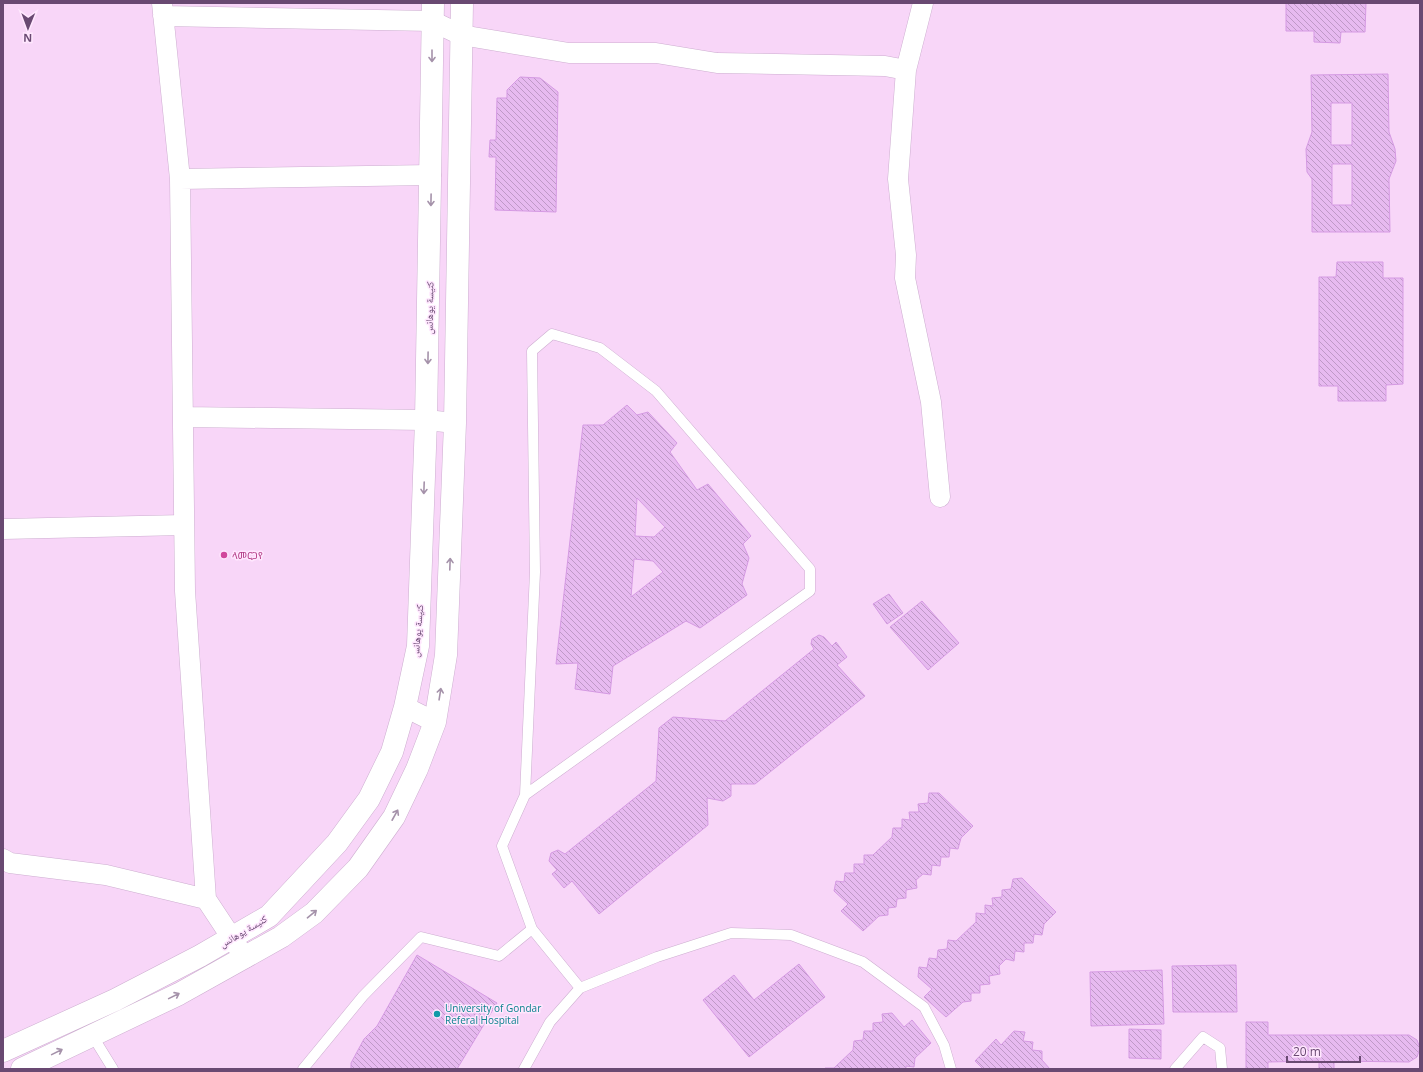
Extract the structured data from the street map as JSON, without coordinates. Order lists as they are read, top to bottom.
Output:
{
  "streets": {
    "street": ["كنيسة يوهانس"]
  },
  "places": ["ላመርጋየ", "University of Gondar Referal Hospital"],
  "scale_bar": "20 m",
  "north": "bottom"
}
